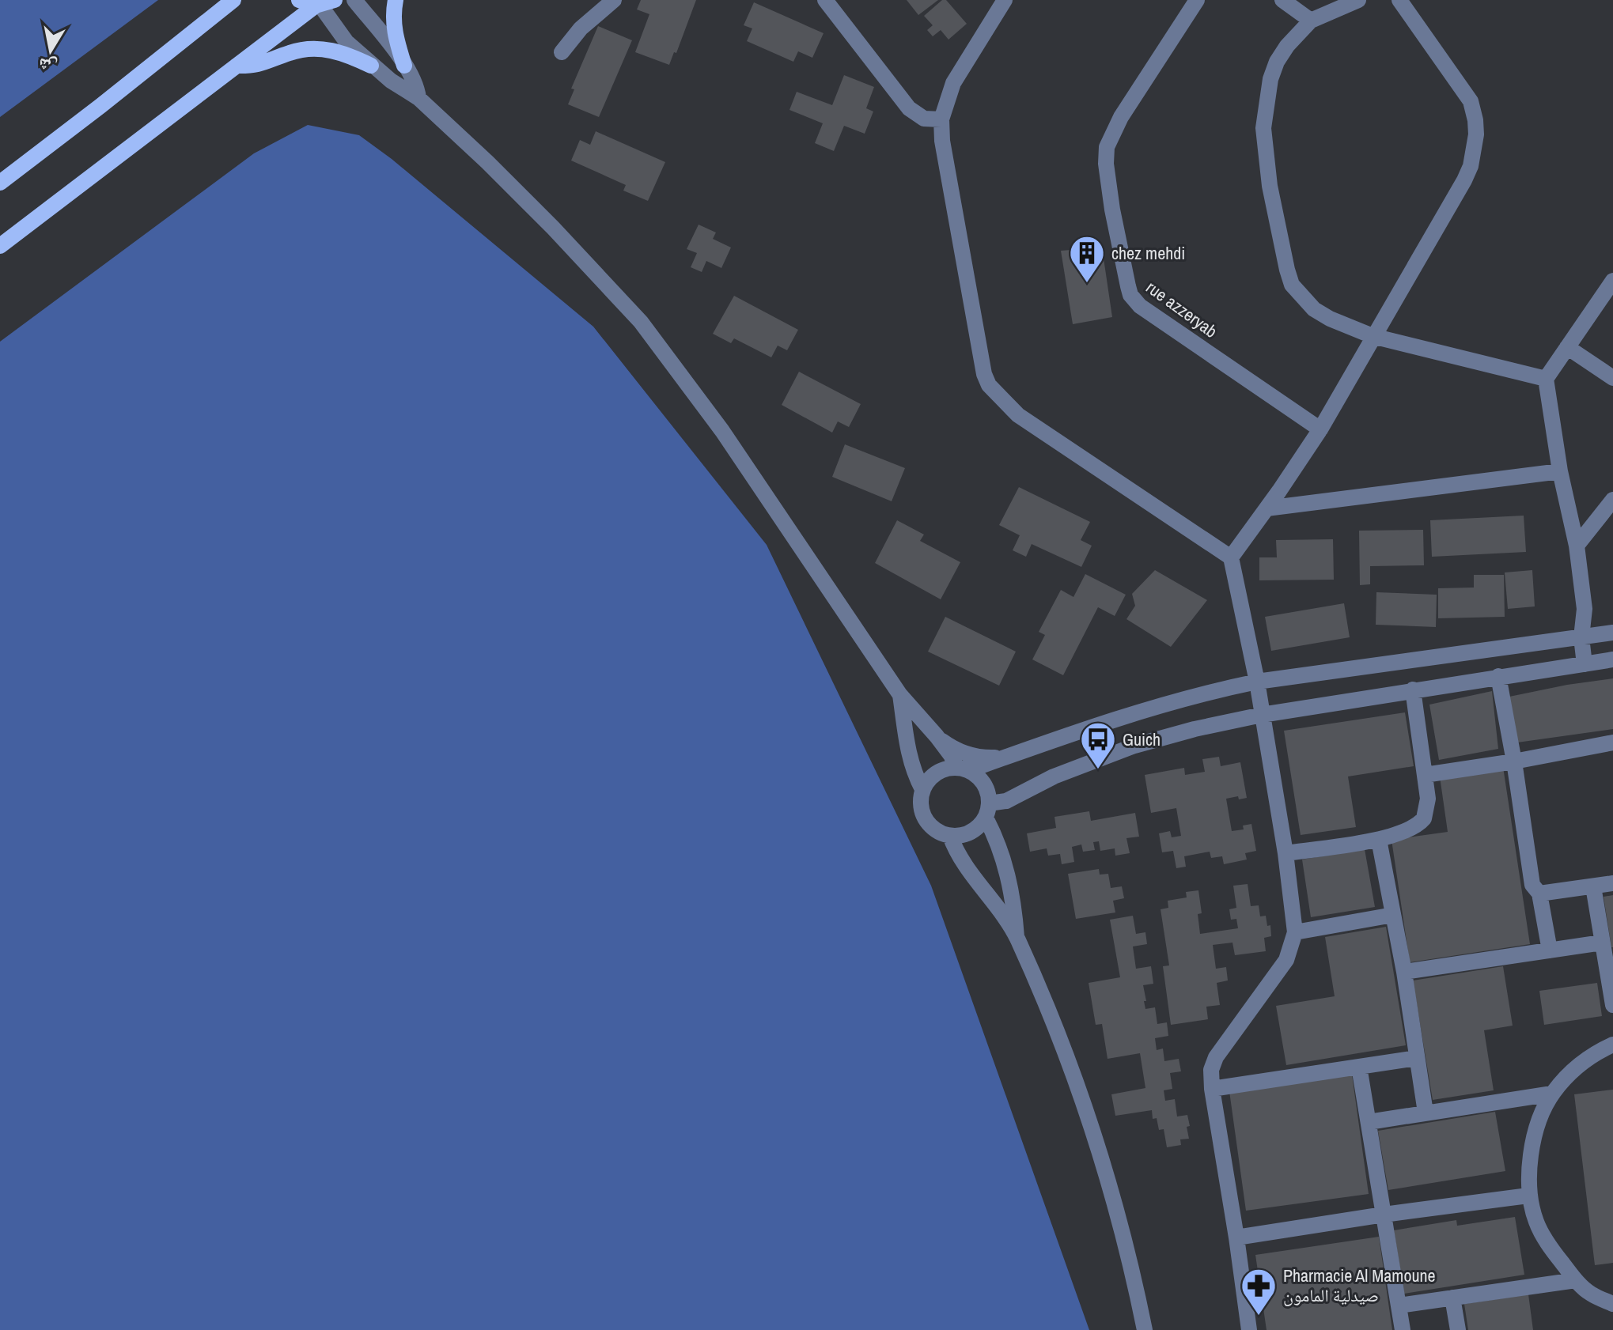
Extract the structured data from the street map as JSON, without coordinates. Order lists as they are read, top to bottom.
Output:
{
  "streets": {
    "street": ["rue azzeryab"]
  },
  "places": {
    "building": ["chez mehdi"],
    "bus stop": ["Guich"],
    "pharmacy": ["Pharmacie Al Mamoune صيدلية المامون"]
  },
  "north": "bottom"
}
